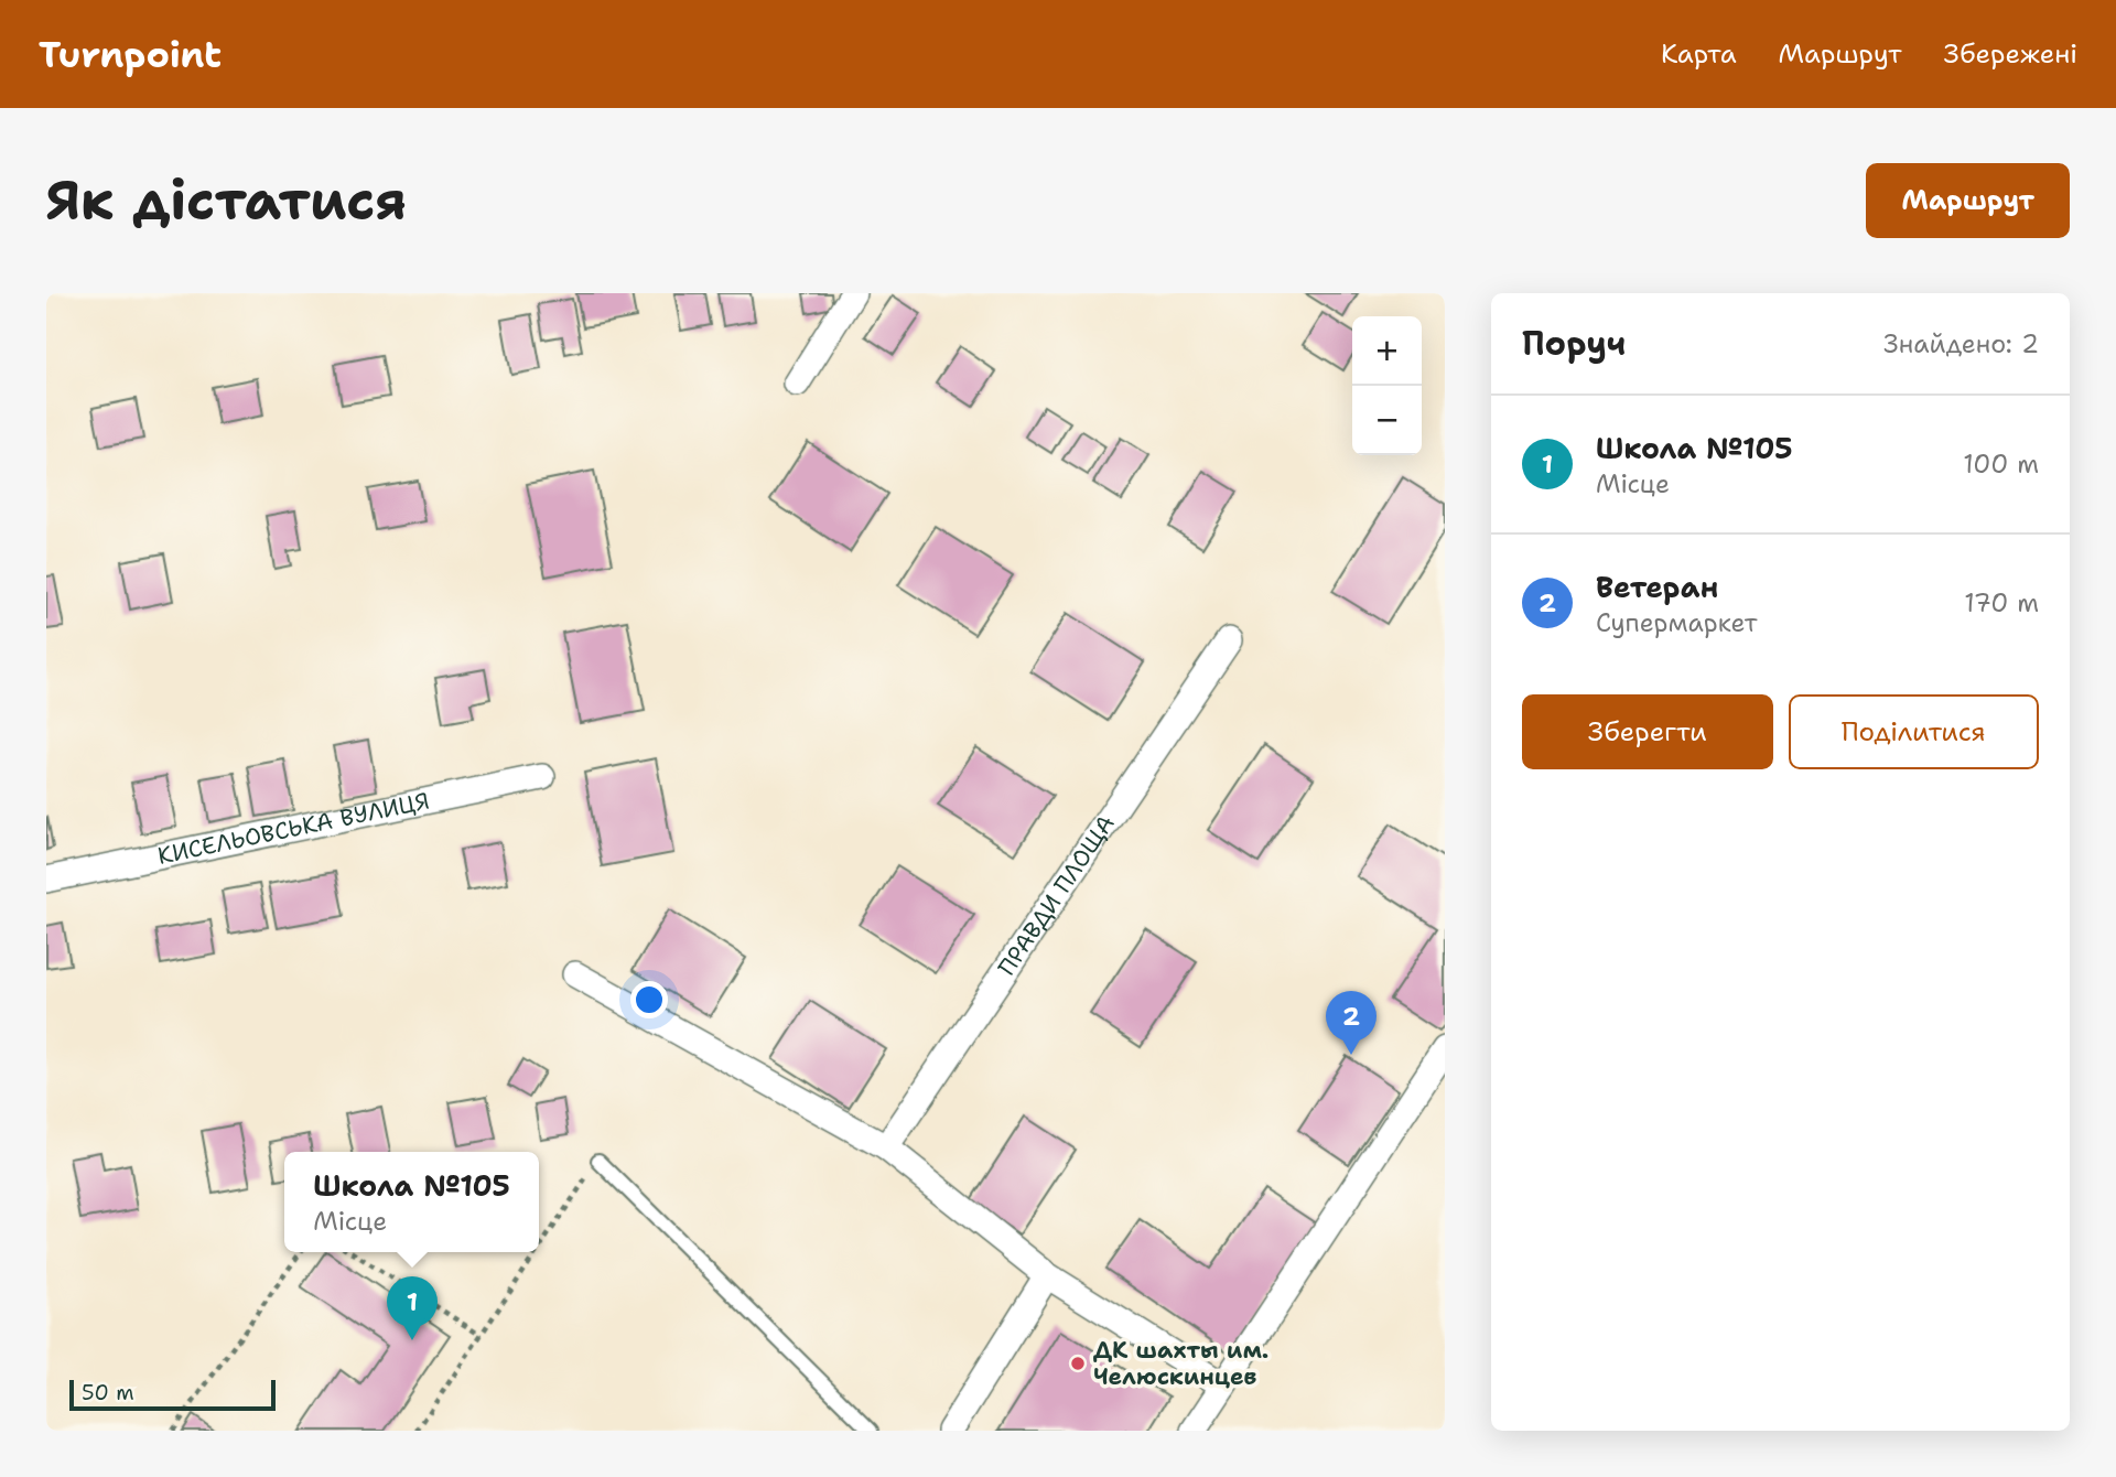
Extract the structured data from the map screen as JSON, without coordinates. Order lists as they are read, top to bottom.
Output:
{
  "streets": {
    "street": ["КИСЕЛЬОВСЬКА ВУЛИЦЯ", "ПРАВДИ ПЛОЩА"]
  },
  "places": ["ДК шахты им. Челюскинцев"],
  "scale_bar": "50 m",
  "page": {
    "header": "Turnpoint",
    "nav": ["Карта", "Маршрут", "Збережені"],
    "buttons": [
      "Маршрут",
      ["Зберегти", "Поділитися"]
    ],
    "title": "Як дістатися",
    "heading": ["Поруч", "Знайдено: 2"],
    "map_buttons": ["+", "−"],
    "list": [
      {
        "mark": "1",
        "name": "Школа №105",
        "note": "Місце",
        "value": "100 m"
      },
      {
        "mark": "2",
        "name": "Ветеран",
        "note": "Супермаркет",
        "value": "170 m"
      }
    ],
    "pins": ["2", "1"],
    "popup": ["Школа №105", "Місце"],
    "scale": "50 m"
  }
}
